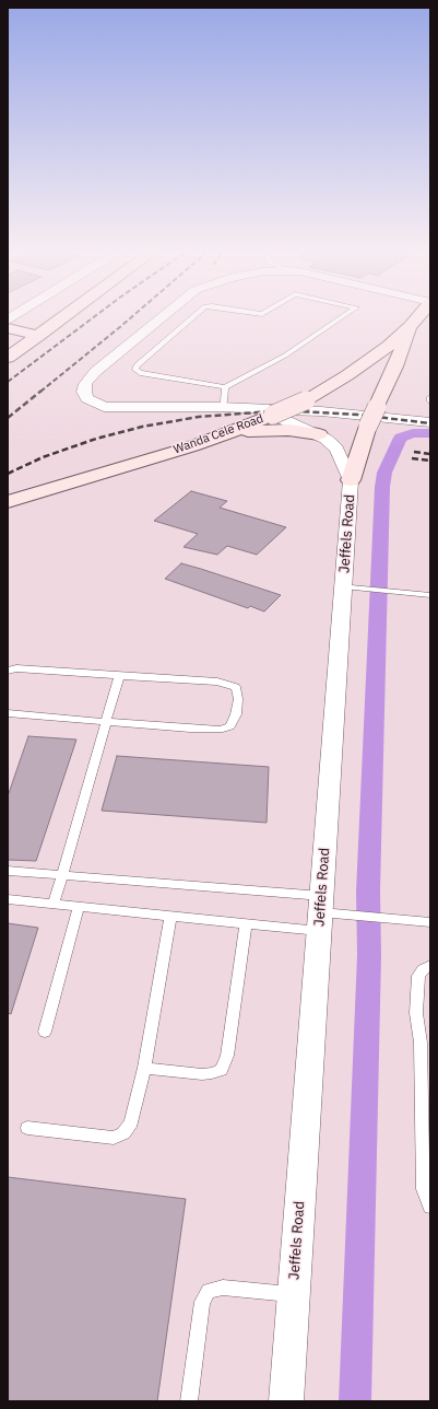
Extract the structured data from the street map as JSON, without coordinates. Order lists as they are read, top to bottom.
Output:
{
  "streets": {
    "main road": ["Wanda Cele Road"],
    "street": ["Jeffels Road"]
  },
  "crossings": [
    ["Wanda Cele Road", "Jeffels Road"]
  ]
}
